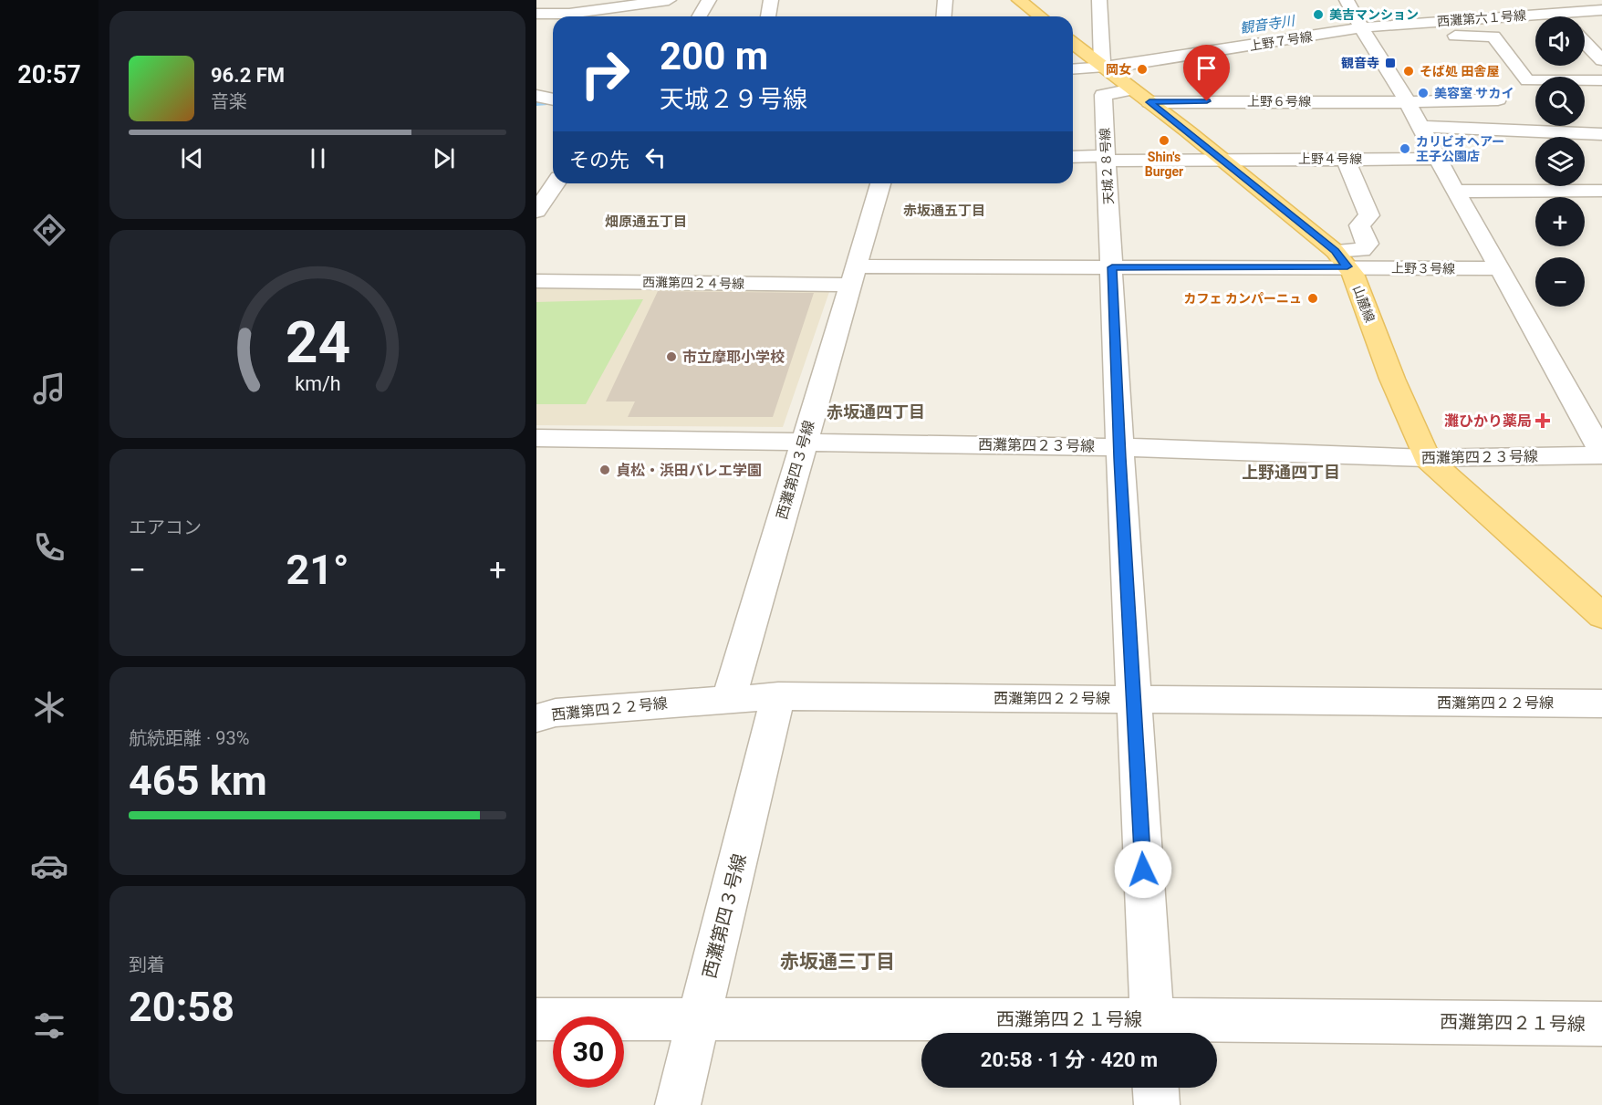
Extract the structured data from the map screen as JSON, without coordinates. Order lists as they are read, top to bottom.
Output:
{
  "streets": {
    "main road": ["山麓線"],
    "street": [
      "西灘第六１号線",
      "上野７号線",
      "上野６号線",
      "上野４号線",
      "天城２８号線",
      "上野３号線",
      "西灘第四２４号線",
      "西灘第四２３号線",
      "西灘第四３号線",
      "西灘第四２２号線",
      "西灘第四２１号線"
    ]
  },
  "crossings": [
    ["西灘第六１号線", "上野７号線"],
    ["上野７号線", "山麓線"],
    ["上野６号線", "天城２８号線"],
    ["上野６号線", "山麓線"],
    ["上野４号線", "天城２８号線"],
    ["上野４号線", "山麓線"],
    ["天城２８号線", "西灘第四２４号線"],
    ["天城２８号線", "山麓線"],
    ["天城２８号線", "西灘第四２３号線"],
    ["天城２８号線", "西灘第四２２号線"],
    ["天城２８号線", "西灘第四２１号線"],
    ["上野３号線", "西灘第四２４号線"],
    ["上野３号線", "山麓線"],
    ["西灘第四２４号線", "山麓線"],
    ["西灘第四２４号線", "西灘第四３号線"],
    ["山麓線", "西灘第四２３号線"],
    ["西灘第四２３号線", "西灘第四３号線"],
    ["西灘第四３号線", "西灘第四２２号線"],
    ["西灘第四３号線", "西灘第四２１号線"]
  ],
  "districts": [
    "赤坂通五丁目",
    "畑原通五丁目",
    "赤坂通四丁目",
    "上野通四丁目",
    "赤坂通三丁目"
  ],
  "water": ["観音寺川"],
  "places": {
    "other": [
      "美吉マンション",
      "岡女",
      "そば処 田舎屋",
      "美容室 サカイ",
      "Shin's Burger",
      "カリビオヘアー 王子公園店",
      "カフェ カンパーニュ",
      "市立摩耶小学校",
      "貞松・浜田バレエ学園"
    ],
    "transit": ["観音寺"],
    "health": ["灘ひかり薬局"]
  },
  "page": {
    "tabs": "20:57",
    "map_buttons": ["+", "−"],
    "turn": ["200 m", "天城２９号線"],
    "song": ["96.2 FM", "音楽"],
    "then": "その先",
    "tile": [
      "エアコン",
      ["航続距離 · 93%", "465 km"],
      ["到着", "20:58"]
    ],
    "heat": ["−", "21°", "+"],
    "limit": "30",
    "trip": "20:58 · 1 分 · 420 m",
    "gauge": ["24", "km/h"]
  }
}
